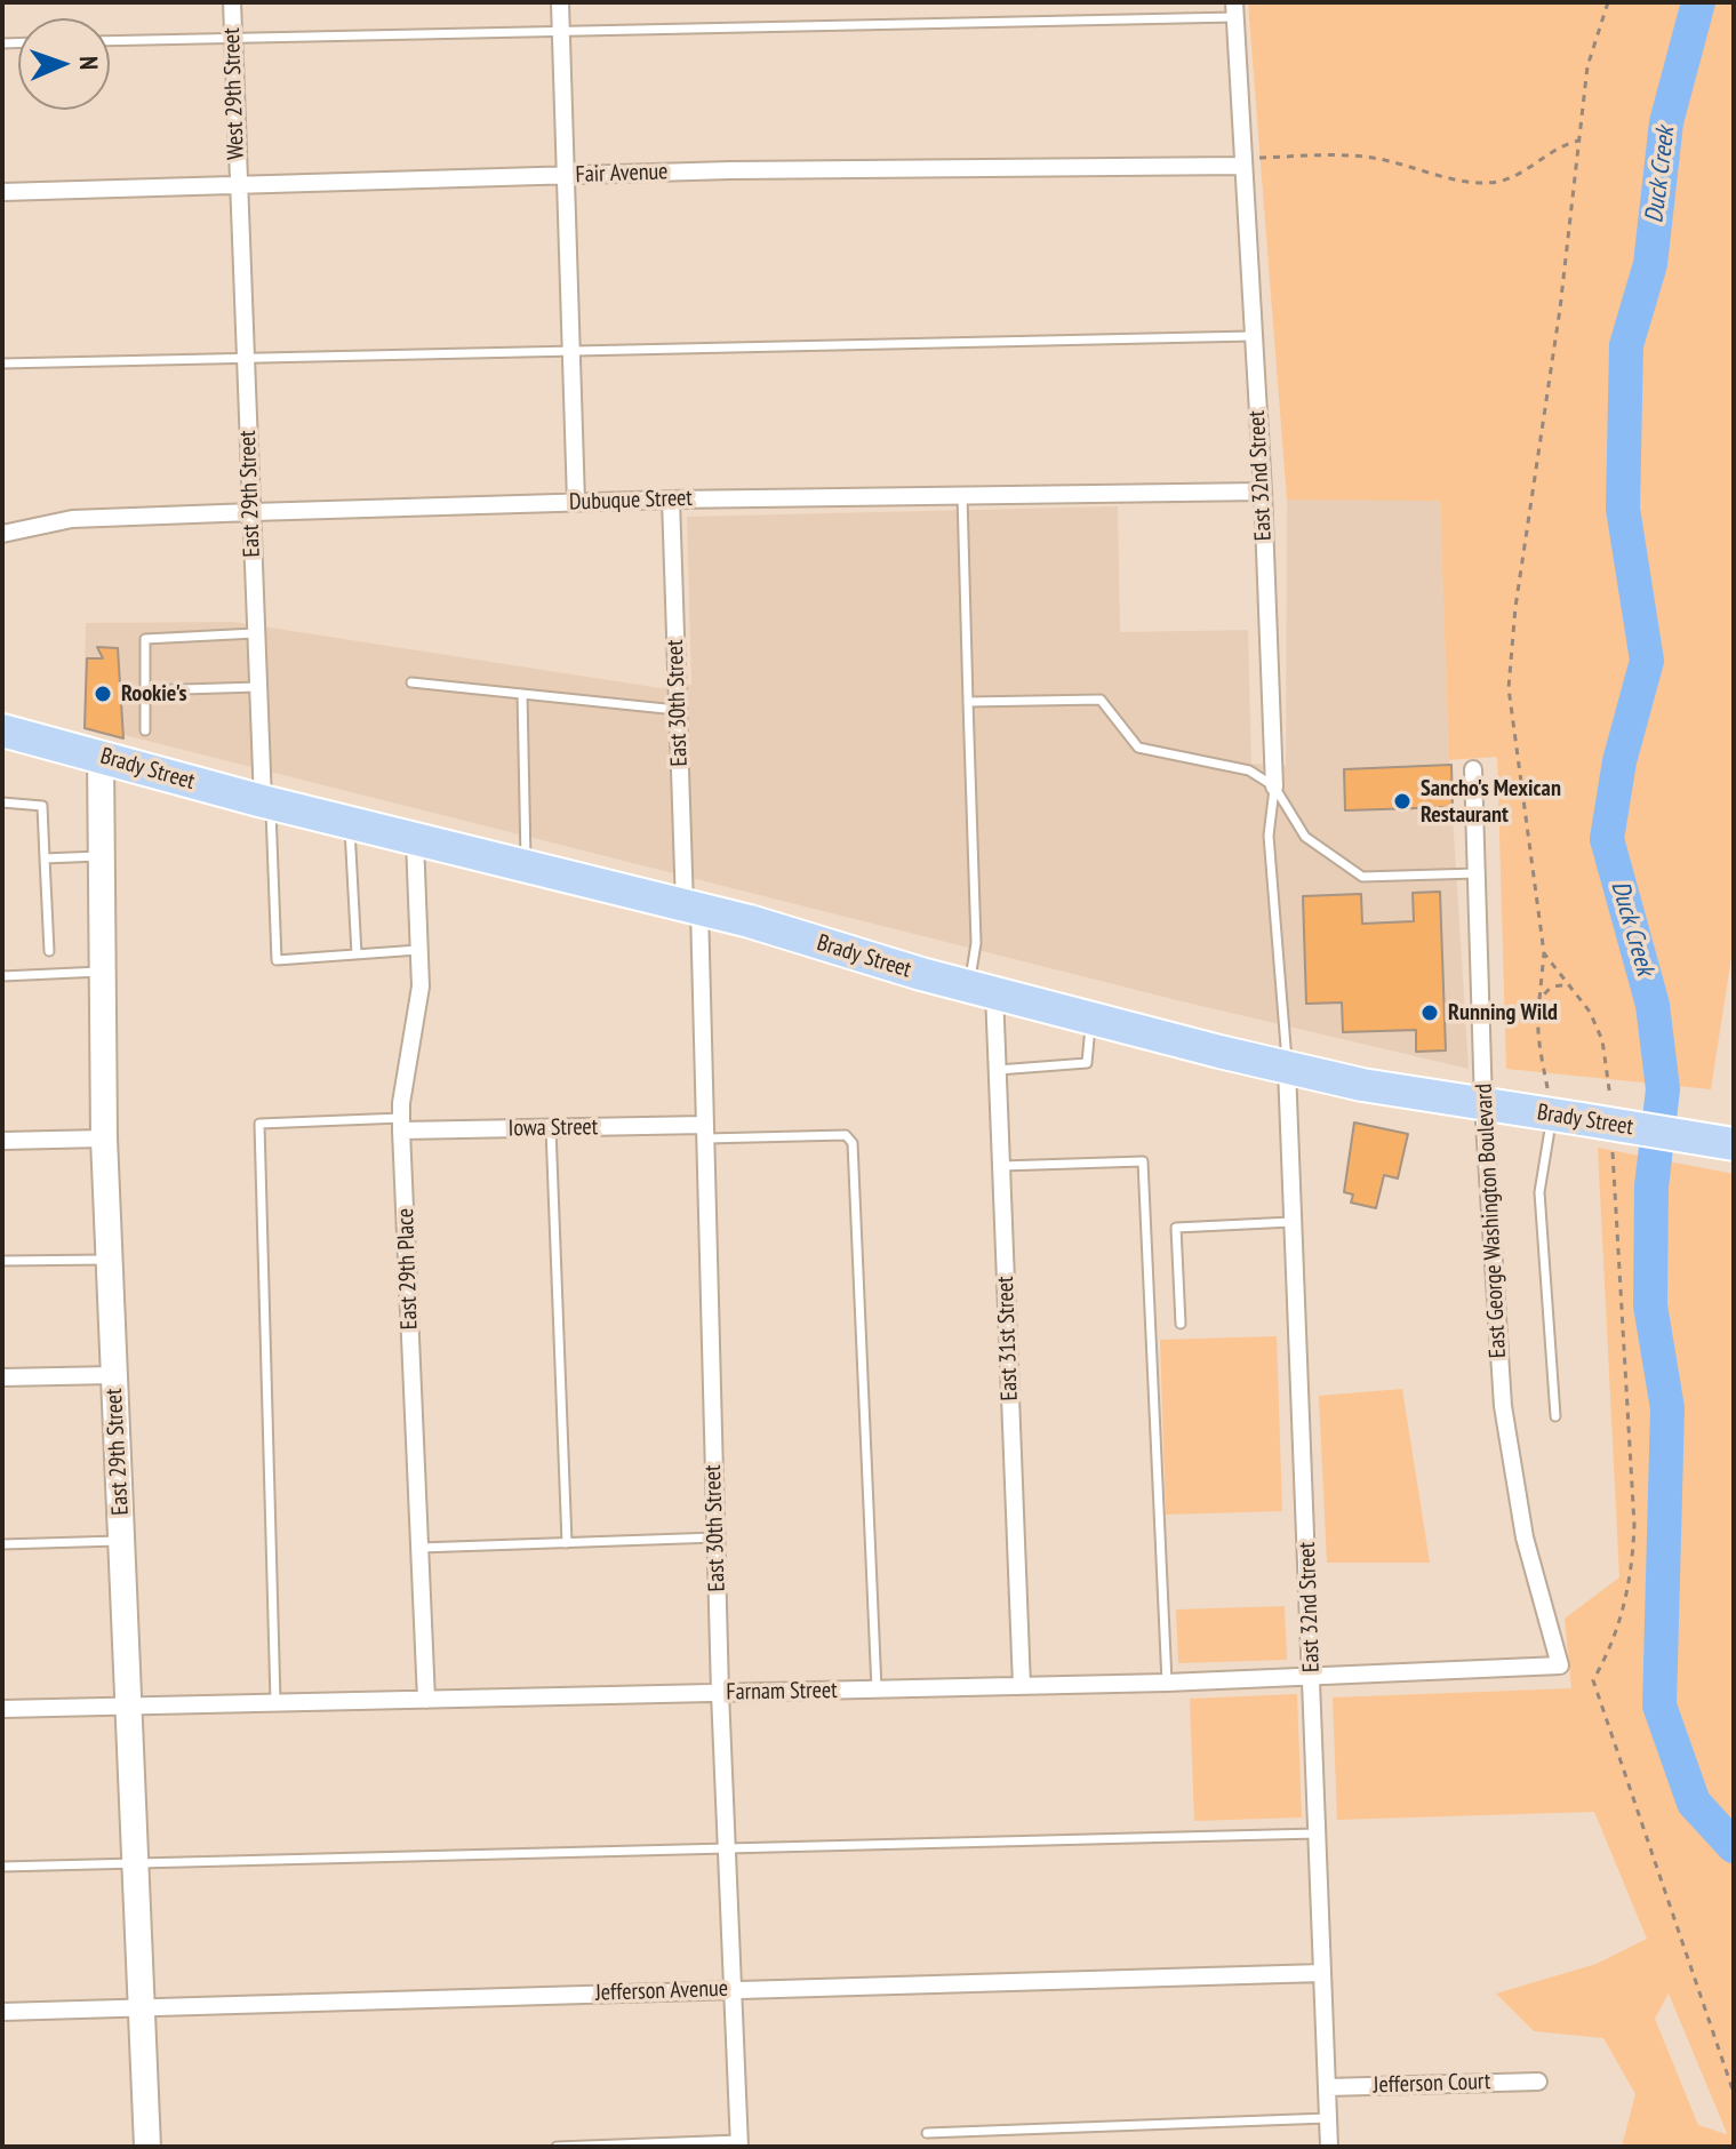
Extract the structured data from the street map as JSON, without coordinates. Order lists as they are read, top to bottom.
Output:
{
  "streets": {
    "highway": ["Brady Street"],
    "street": [
      "West 29th Street",
      "Fair Avenue",
      "East 32nd Street",
      "East 29th Street",
      "Dubuque Street",
      "East 30th Street",
      "Iowa Street",
      "East George Washington Boulevard",
      "East 29th Place",
      "East 31st Street",
      "Farnam Street",
      "Jefferson Avenue",
      "Jefferson Court"
    ]
  },
  "crossings": [
    ["West 29th Street", "Fair Avenue"],
    ["West 29th Street", "East 29th Street"],
    ["Fair Avenue", "East 32nd Street"],
    ["Fair Avenue", "East 29th Street"],
    ["East 32nd Street", "Dubuque Street"],
    ["East 32nd Street", "Brady Street"],
    ["East 32nd Street", "Farnam Street"],
    ["East 32nd Street", "Jefferson Avenue"],
    ["East 32nd Street", "Jefferson Court"],
    ["East 29th Street", "Dubuque Street"],
    ["East 29th Street", "Brady Street"],
    ["East 29th Street", "Farnam Street"],
    ["East 29th Street", "Jefferson Avenue"],
    ["Dubuque Street", "East 30th Street"],
    ["East 30th Street", "Brady Street"],
    ["East 30th Street", "Iowa Street"],
    ["East 30th Street", "Farnam Street"],
    ["East 30th Street", "Jefferson Avenue"],
    ["Brady Street", "East George Washington Boulevard"],
    ["Brady Street", "East 29th Place"],
    ["Brady Street", "East 31st Street"],
    ["Iowa Street", "East 29th Place"],
    ["East George Washington Boulevard", "Farnam Street"],
    ["East 29th Place", "Farnam Street"],
    ["East 31st Street", "Farnam Street"]
  ],
  "water": ["Duck Creek"],
  "places": ["Rookie's", "Sancho's Mexican Restaurant", "Running Wild"],
  "north": "right"
}
